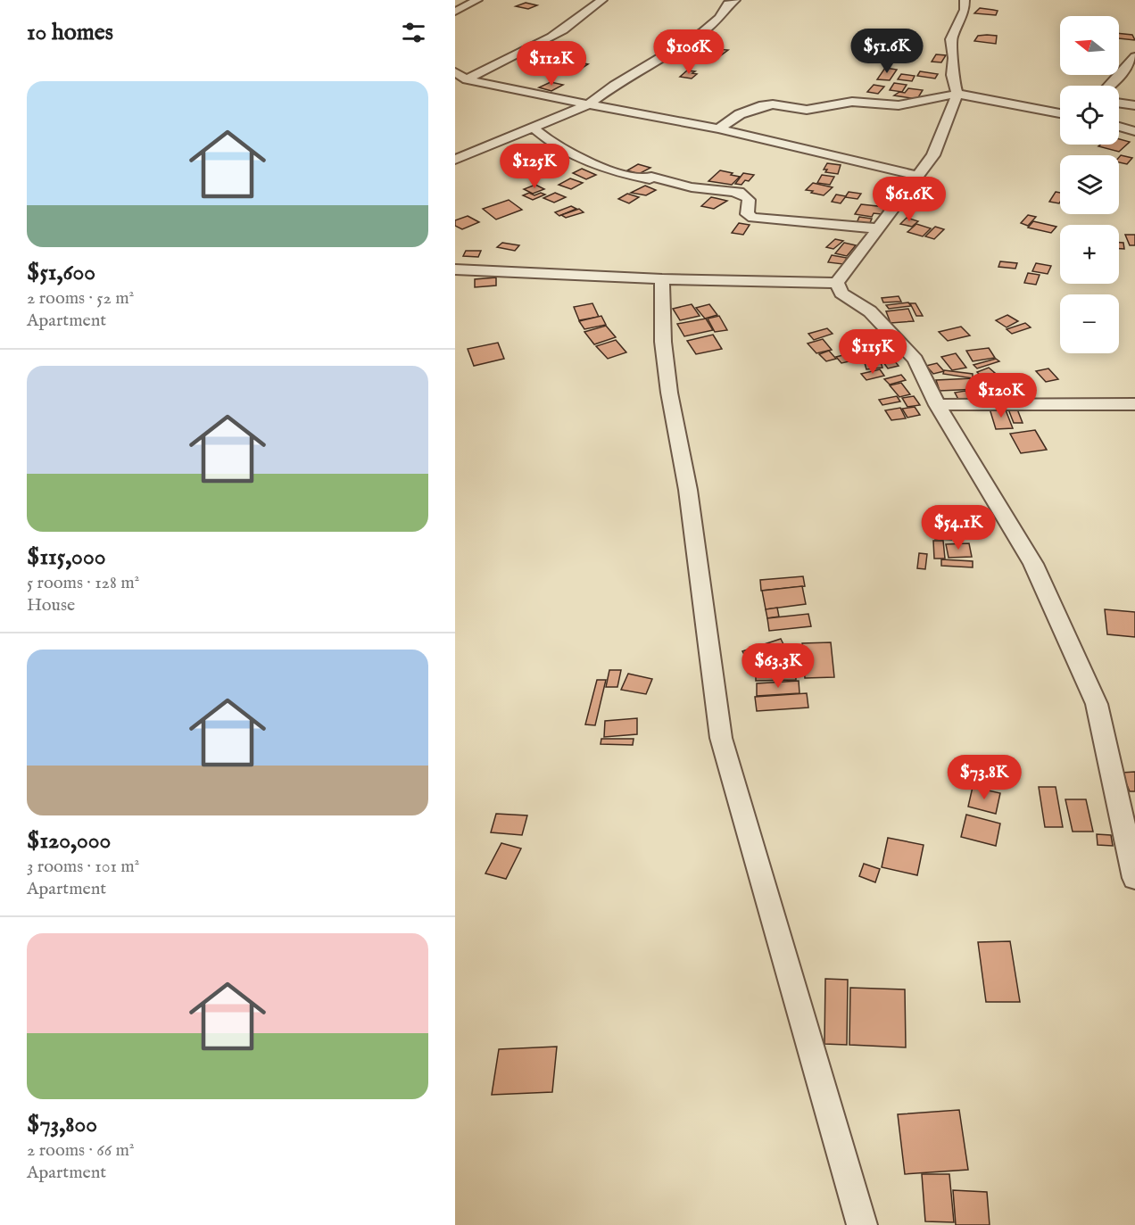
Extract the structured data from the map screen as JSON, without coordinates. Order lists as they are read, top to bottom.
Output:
{
  "north": "left",
  "page": {
    "heading": "10 homes",
    "map_buttons": ["+", "−"],
    "price": [
      "$51.6K",
      "$106K",
      "$112K",
      "$125K",
      "$61.6K",
      "$115K",
      "$120K",
      "$54.1K",
      "$63.3K",
      "$73.8K"
    ],
    "list": [
      {
        "name": "$51,600",
        "note": "2 rooms · 52 m² · Apartment"
      },
      {
        "name": "$115,000",
        "note": "5 rooms · 128 m² · House"
      },
      {
        "name": "$120,000",
        "note": "3 rooms · 101 m² · Apartment"
      },
      {
        "name": "$73,800",
        "note": "2 rooms · 66 m² · Apartment"
      }
    ]
  }
}
